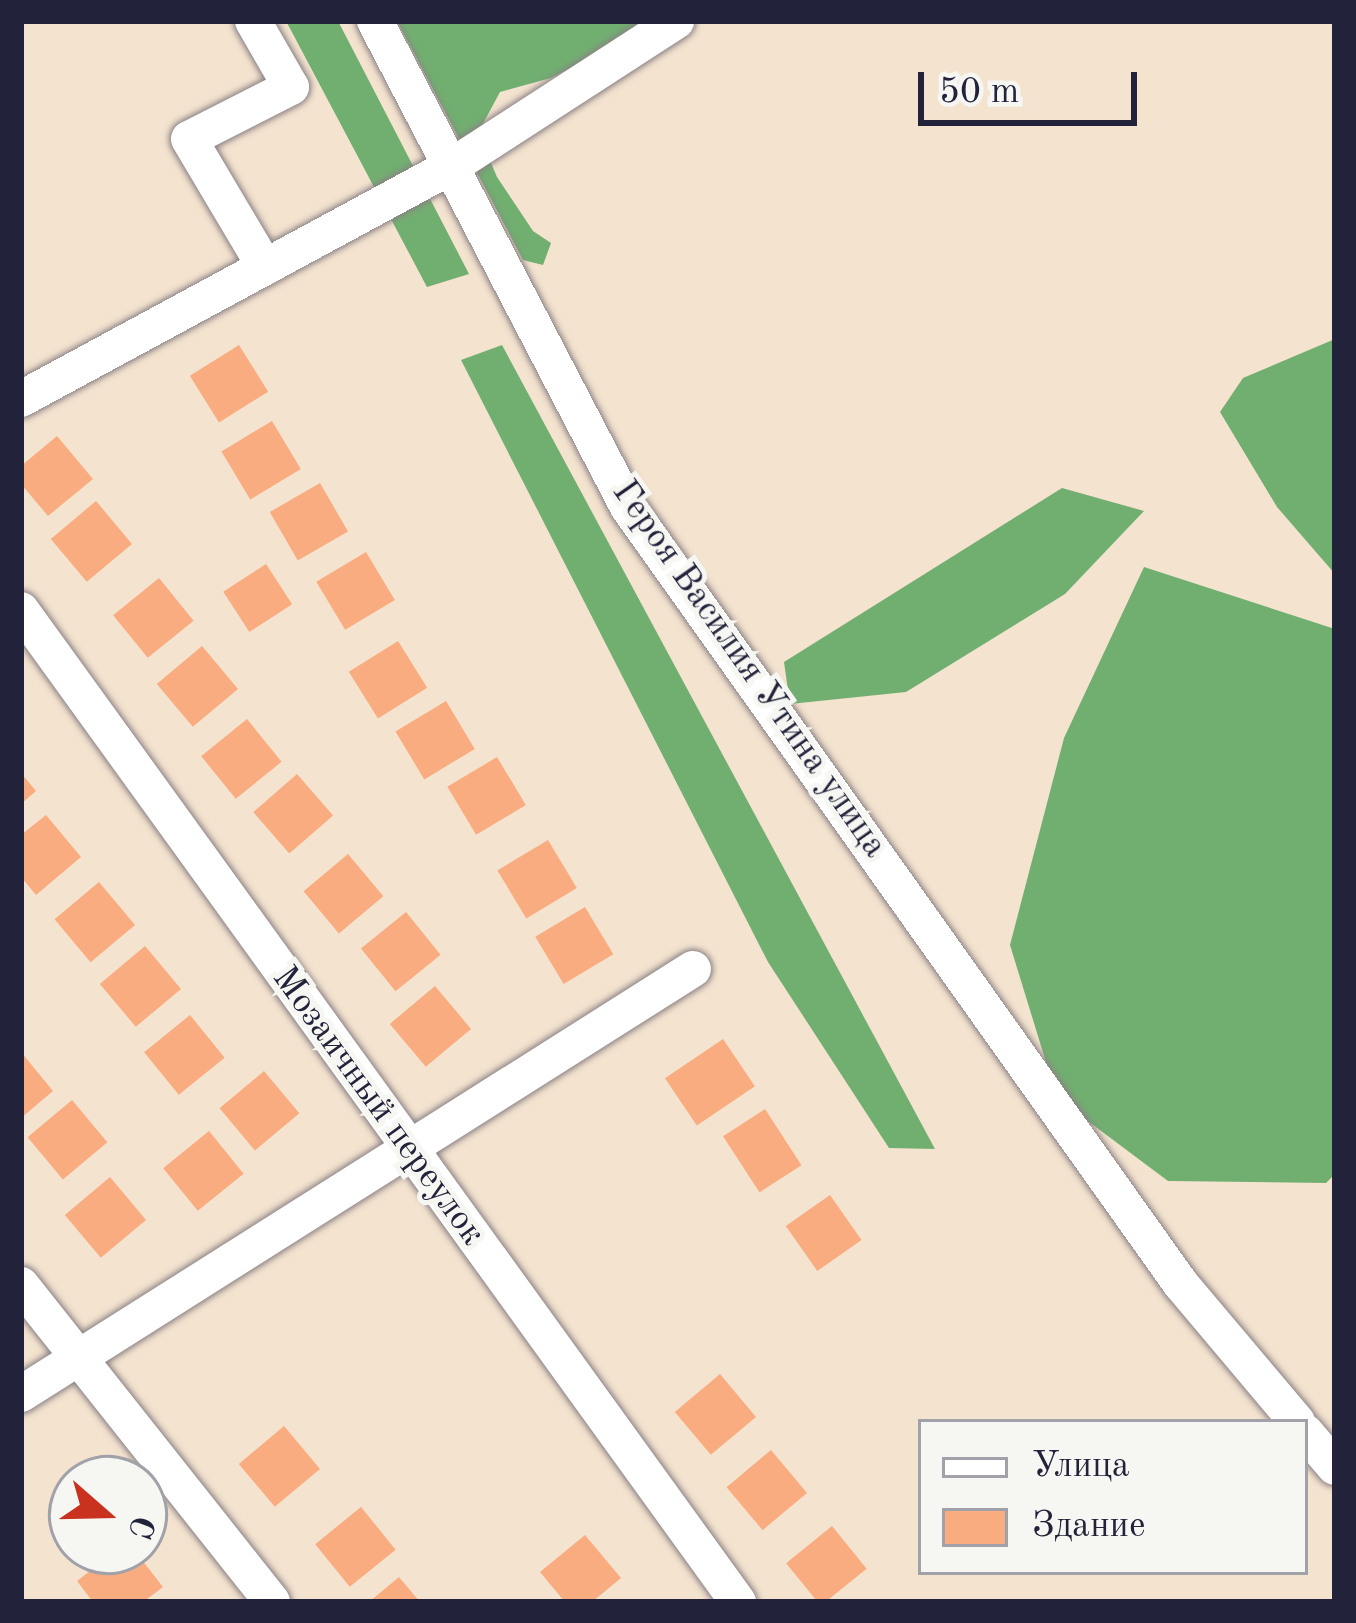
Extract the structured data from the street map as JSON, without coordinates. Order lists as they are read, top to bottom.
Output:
{
  "streets": {
    "street": ["Героя Василия Утина улица", "Мозаичный переулок"]
  },
  "legend": ["Улица", "Здание"],
  "scale_bar": "50 m",
  "north": "right"
}
